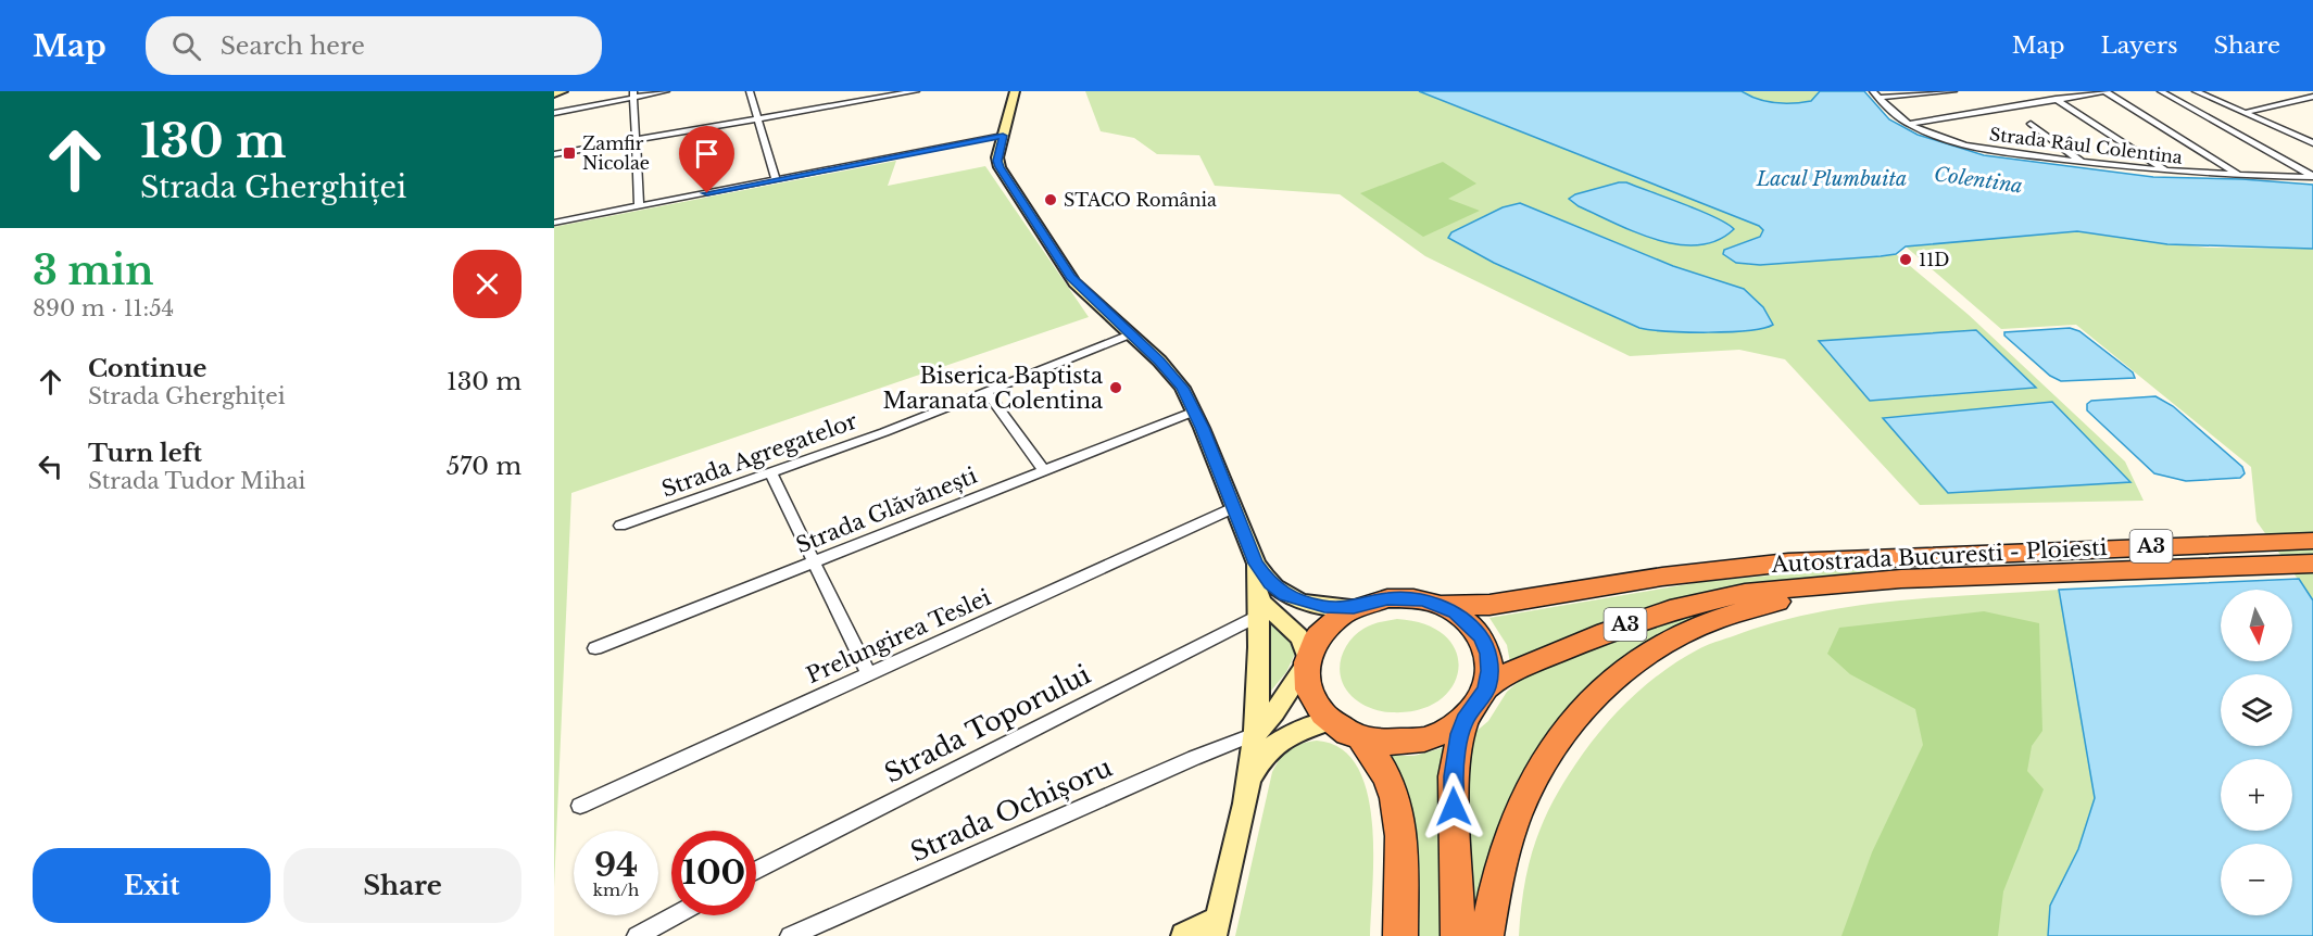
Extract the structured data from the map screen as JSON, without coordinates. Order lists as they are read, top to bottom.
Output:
{
  "streets": {
    "highway": ["A3", "Autostrada Bucuresti - Ploiesti"],
    "street": [
      "Strada Râul Colentina",
      "Strada Agregatelor",
      "Strada Glăvănești",
      "Prelungirea Teslei",
      "Strada Toporului",
      "Strada Ochișoru"
    ]
  },
  "crossings": [
    ["A3", "Autostrada Bucuresti - Ploiesti"]
  ],
  "water": ["Lacul Plumbuita", "Colentina"],
  "places": {
    "transit": ["Zamfir Nicolae"],
    "other": ["STACO România", "11D", "Biserica Baptista Maranata Colentina"]
  },
  "north": "bottom",
  "page": {
    "header": "Map",
    "search": "Search here",
    "nav": ["Map", "Layers", "Share"],
    "turn": ["130 m", "Strada Gherghiței"],
    "heading": ["3 min", "890 m · 11:54"],
    "list": [
      {
        "name": "Continue",
        "note": "Strada Gherghiței",
        "value": "130 m"
      },
      {
        "name": "Turn left",
        "note": "Strada Tudor Mihai",
        "value": "570 m"
      }
    ],
    "map_buttons": ["+", "−"],
    "speed": "94 km/h",
    "limit": "100",
    "buttons": ["Exit", "Share"]
  }
}
